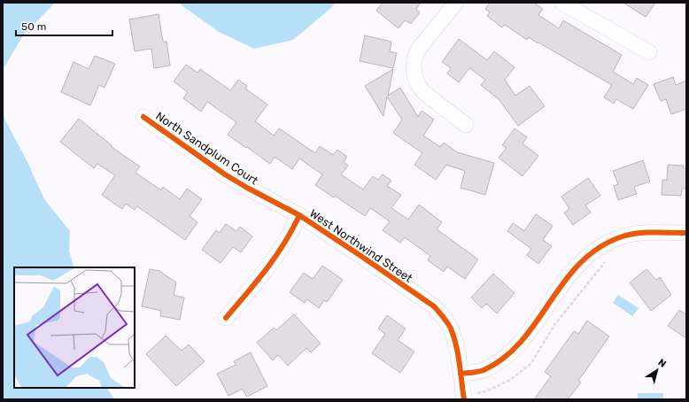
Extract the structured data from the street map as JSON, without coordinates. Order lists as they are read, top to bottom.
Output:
{
  "streets": {
    "street": ["North Sandplum Court", "West Northwind Street"]
  },
  "crossings": [
    ["North Sandplum Court", "West Northwind Street"]
  ],
  "scale_bar": "50 m",
  "north": "top right"
}
